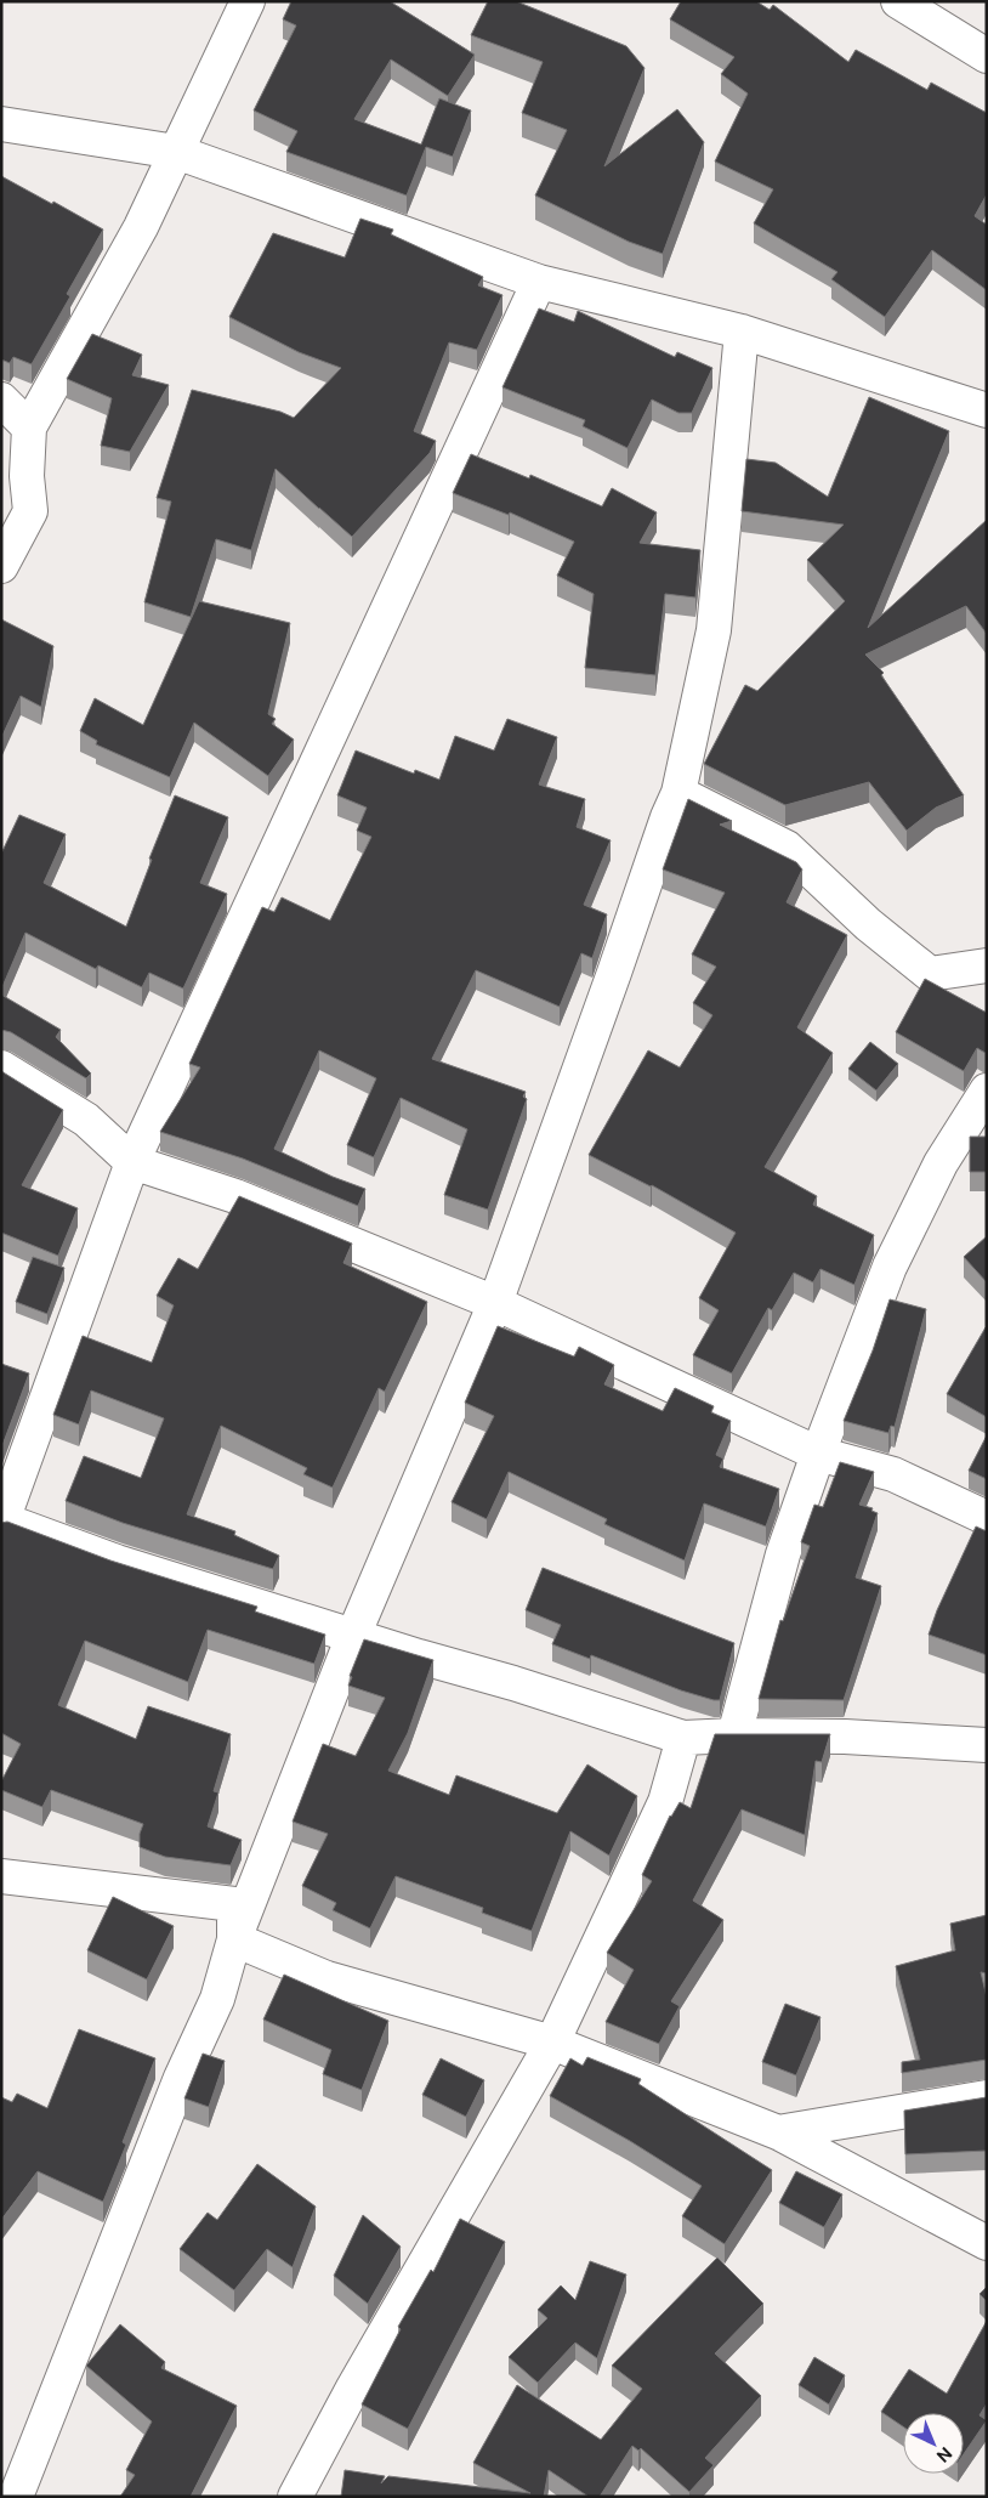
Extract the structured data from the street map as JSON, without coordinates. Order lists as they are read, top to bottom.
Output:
{
  "north": "bottom right"
}
